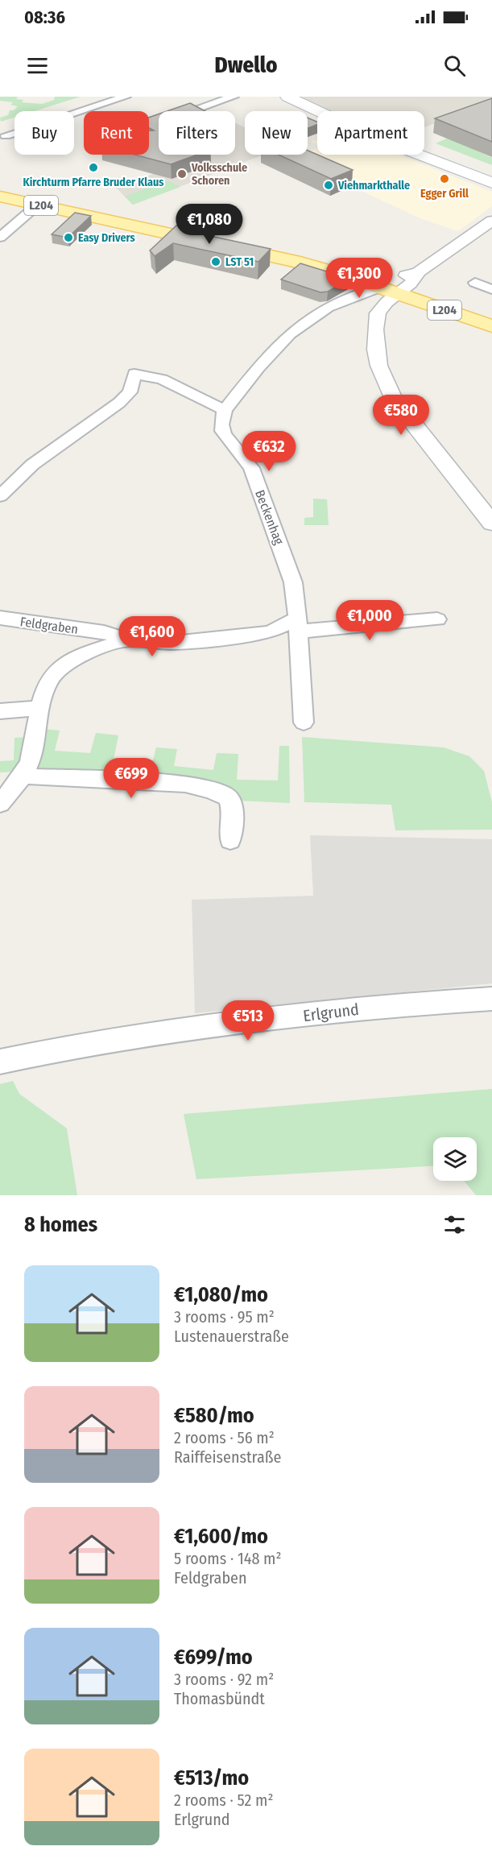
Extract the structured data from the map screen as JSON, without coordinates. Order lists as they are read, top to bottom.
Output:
{
  "streets": {
    "main road": ["L204"],
    "street": ["Beckenhag", "Feldgraben", "Erlgrund"]
  },
  "crossings": [
    ["Beckenhag", "Feldgraben"]
  ],
  "places": [
    "Kirchturm Pfarre Bruder Klaus",
    "Volksschule Schoren",
    "Egger Grill",
    "Viehmarkthalle",
    "Easy Drivers",
    "LST 51"
  ],
  "page": {
    "status": "08:36",
    "header": "Dwello",
    "chip": [
      "Buy",
      "Rent",
      "Filters",
      "New",
      "Apartment"
    ],
    "price": [
      "€1,080",
      "€1,300",
      "€580",
      "€632",
      "€1,000",
      "€1,600",
      "€699",
      "€513"
    ],
    "heading": "8 homes",
    "list": [
      {
        "name": "€1,080/mo",
        "note": "3 rooms · 95 m² · Lustenauerstraße"
      },
      {
        "name": "€580/mo",
        "note": "2 rooms · 56 m² · Raiffeisenstraße"
      },
      {
        "name": "€1,600/mo",
        "note": "5 rooms · 148 m² · Feldgraben"
      },
      {
        "name": "€699/mo",
        "note": "3 rooms · 92 m² · Thomasbündt"
      },
      {
        "name": "€513/mo",
        "note": "2 rooms · 52 m² · Erlgrund"
      }
    ]
  }
}
